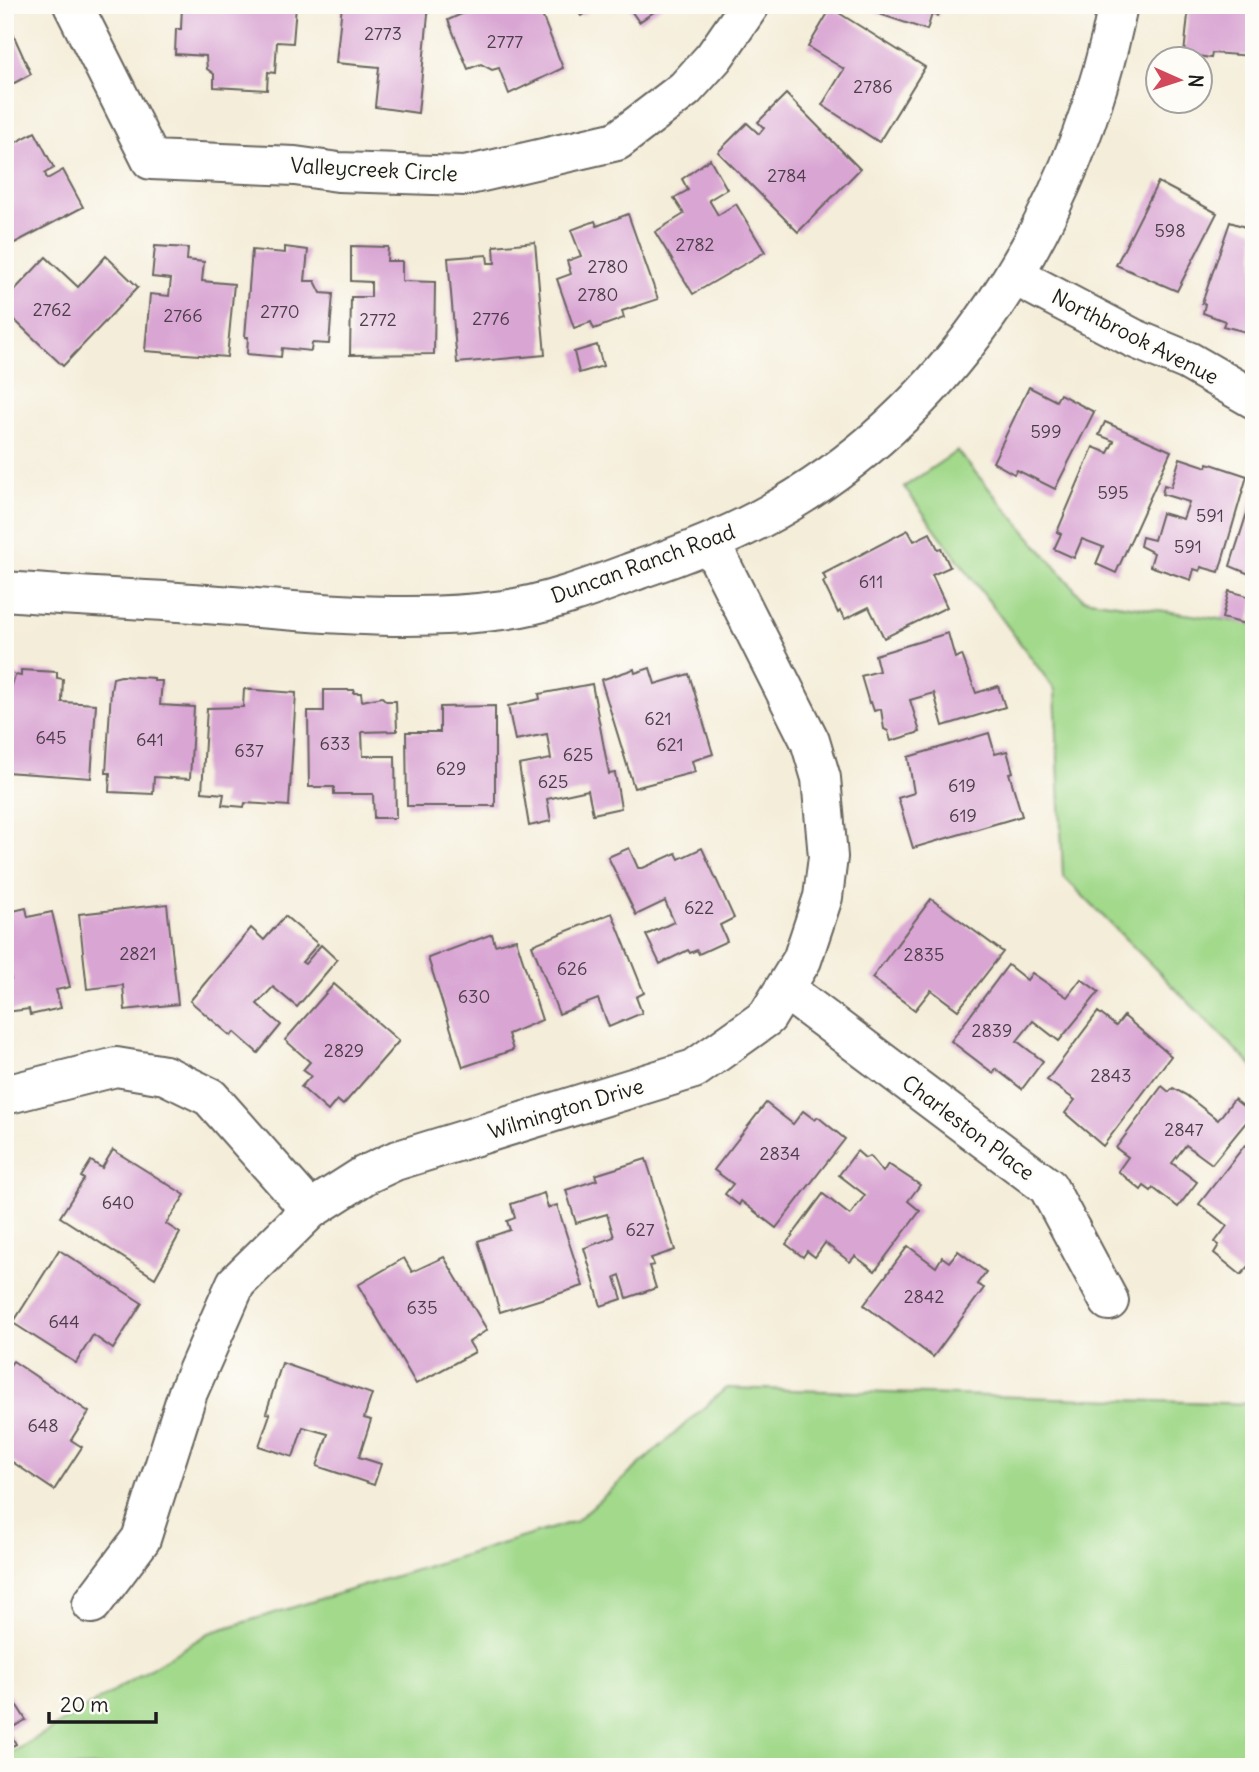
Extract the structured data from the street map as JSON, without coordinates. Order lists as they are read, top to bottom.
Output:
{
  "streets": {
    "street": [
      "Valleycreek Circle",
      "Northbrook Avenue",
      "Duncan Ranch Road",
      "Wilmington Drive",
      "Charleston Place"
    ]
  },
  "crossings": [
    ["Northbrook Avenue", "Duncan Ranch Road"],
    ["Duncan Ranch Road", "Wilmington Drive"],
    ["Wilmington Drive", "Charleston Place"]
  ],
  "house_numbers": [
    "2773",
    "2777",
    "2786",
    "2784",
    "598",
    "2782",
    "2780",
    "2780",
    "2762",
    "2770",
    "2766",
    "2776",
    "2772",
    "599",
    "595",
    "591",
    "591",
    "611",
    "621",
    "645",
    "641",
    "633",
    "621",
    "637",
    "625",
    "629",
    "625",
    "619",
    "619",
    "622",
    "2821",
    "2835",
    "626",
    "630",
    "2839",
    "2829",
    "2843",
    "2847",
    "2834",
    "640",
    "627",
    "2842",
    "635",
    "644",
    "648"
  ],
  "scale_bar": "20 m",
  "north": "right"
}
